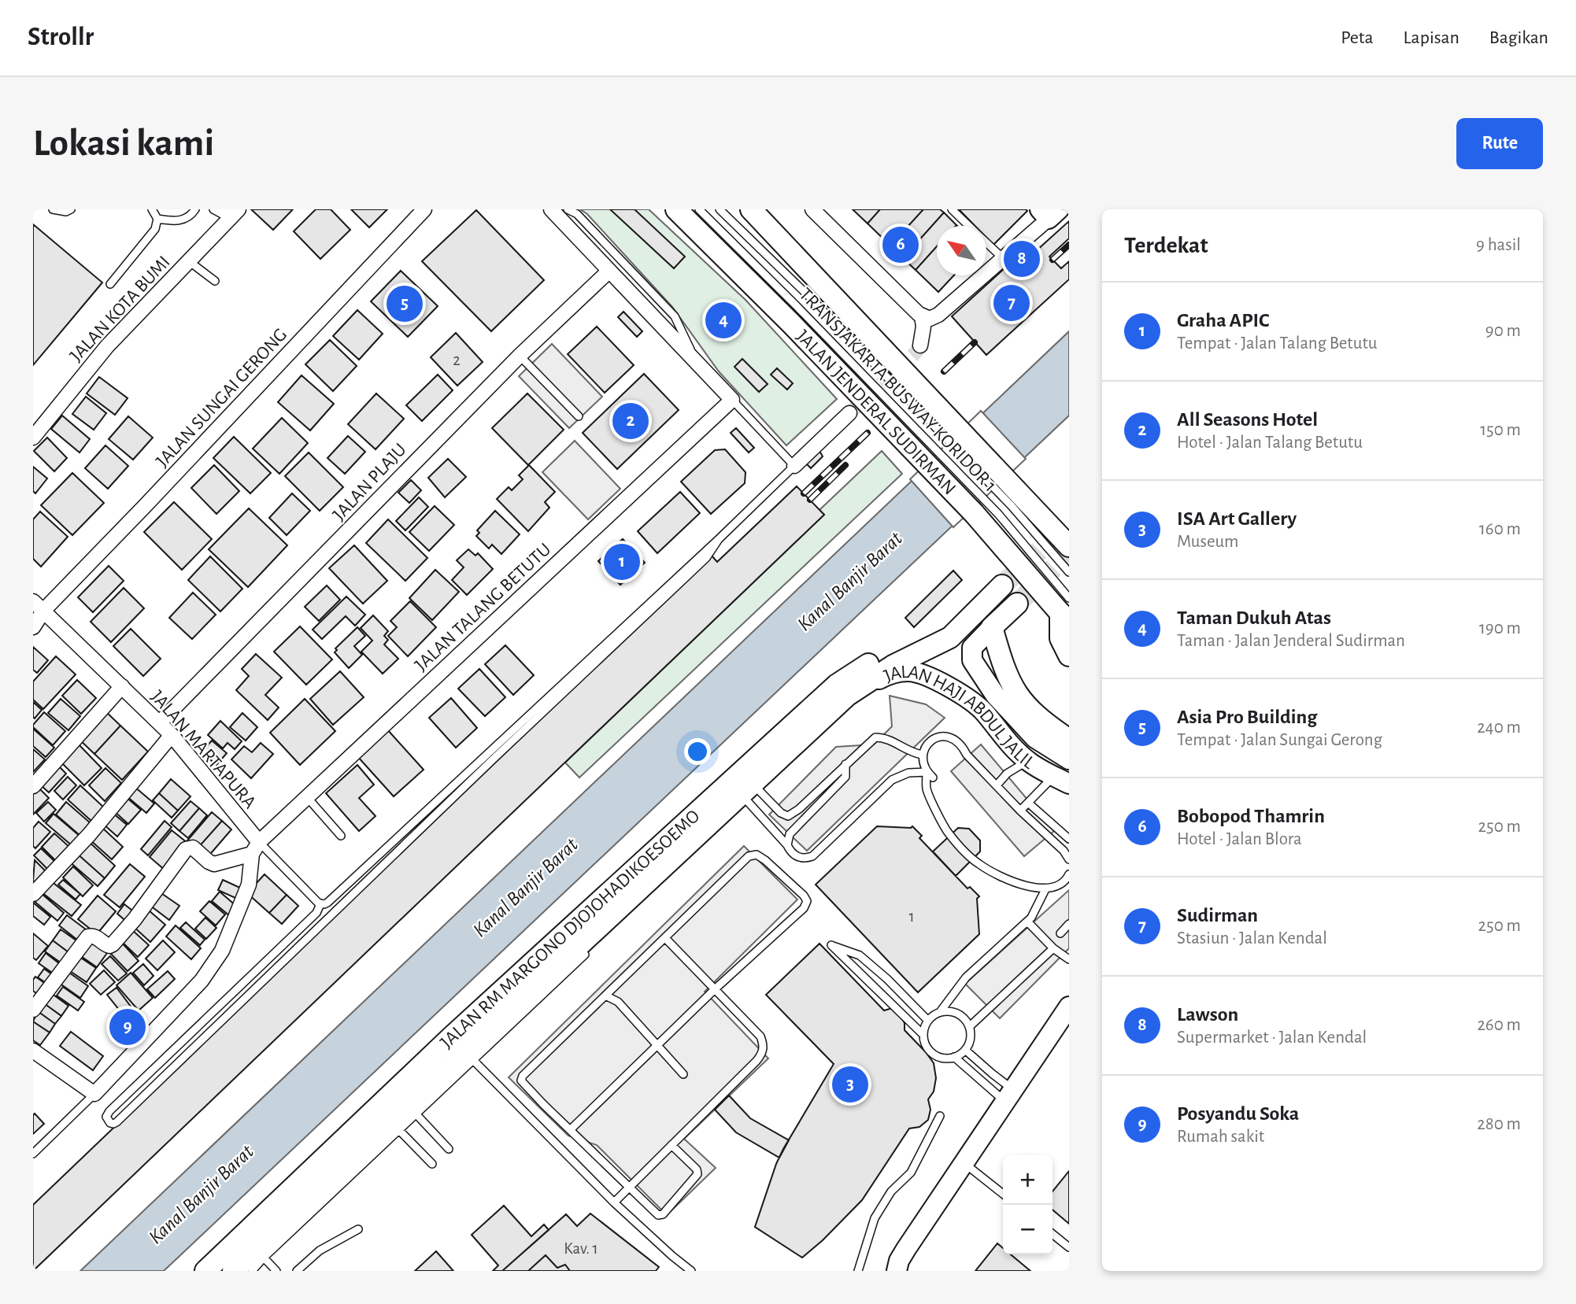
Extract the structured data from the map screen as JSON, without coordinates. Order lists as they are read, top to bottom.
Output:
{
  "streets": {
    "main road": ["JALAN JENDERAL SUDIRMAN", "JALAN RM MARGONO DJOJOHADIKOESOEMO"],
    "street": [
      "JALAN KOTA BUMI",
      "JALAN SUNGAI GERONG",
      "JALAN PLAJU",
      "JALAN TALANG BETUTU",
      "JALAN HAJI ABDUL JALIL",
      "JALAN MARTAPURA"
    ],
    "lane": ["TRANSJAKARTA BUSWAY KORIDOR 1"]
  },
  "crossings": [
    ["TRANSJAKARTA BUSWAY KORIDOR 1", "JALAN JENDERAL SUDIRMAN"],
    ["JALAN SUNGAI GERONG", "JALAN MARTAPURA"],
    ["JALAN PLAJU", "JALAN MARTAPURA"],
    ["JALAN TALANG BETUTU", "JALAN MARTAPURA"],
    ["JALAN HAJI ABDUL JALIL", "JALAN RM MARGONO DJOJOHADIKOESOEMO"]
  ],
  "water": ["Kanal Banjir Barat"],
  "house_numbers": ["2", "1", "Kav. 1"],
  "north": "top left",
  "page": {
    "header": "Strollr",
    "nav": ["Peta", "Lapisan", "Bagikan"],
    "buttons": "Rute",
    "title": "Lokasi kami",
    "heading": ["Terdekat", "9 hasil"],
    "pins": [
      "6",
      "8",
      "7",
      "5",
      "4",
      "2",
      "1",
      "9",
      "3"
    ],
    "list": [
      {
        "mark": "1",
        "name": "Graha APIC",
        "note": "Tempat · Jalan Talang Betutu",
        "value": "90 m"
      },
      {
        "mark": "2",
        "name": "All Seasons Hotel",
        "note": "Hotel · Jalan Talang Betutu",
        "value": "150 m"
      },
      {
        "mark": "3",
        "name": "ISA Art Gallery",
        "note": "Museum",
        "value": "160 m"
      },
      {
        "mark": "4",
        "name": "Taman Dukuh Atas",
        "note": "Taman · Jalan Jenderal Sudirman",
        "value": "190 m"
      },
      {
        "mark": "5",
        "name": "Asia Pro Building",
        "note": "Tempat · Jalan Sungai Gerong",
        "value": "240 m"
      },
      {
        "mark": "6",
        "name": "Bobopod Thamrin",
        "note": "Hotel · Jalan Blora",
        "value": "250 m"
      },
      {
        "mark": "7",
        "name": "Sudirman",
        "note": "Stasiun · Jalan Kendal",
        "value": "250 m"
      },
      {
        "mark": "8",
        "name": "Lawson",
        "note": "Supermarket · Jalan Kendal",
        "value": "260 m"
      },
      {
        "mark": "9",
        "name": "Posyandu Soka",
        "note": "Rumah sakit",
        "value": "280 m"
      }
    ],
    "map_buttons": ["+", "−"]
  }
}
